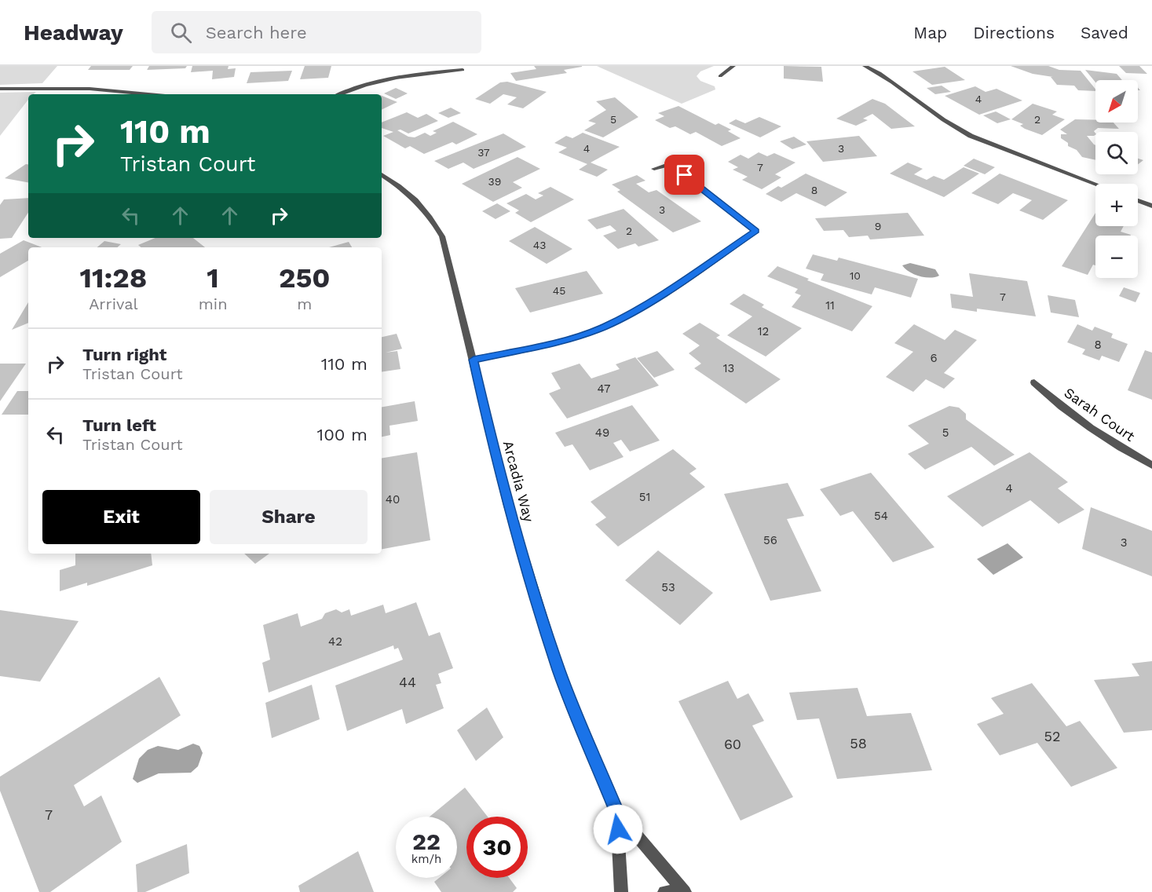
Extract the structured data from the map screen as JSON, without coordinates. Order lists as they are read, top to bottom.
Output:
{
  "streets": {
    "street": ["Sarah Court", "Arcadia Way"]
  },
  "house_numbers": [
    "4",
    "5",
    "2",
    "4",
    "3",
    "37",
    "7",
    "39",
    "8",
    "3",
    "9",
    "2",
    "43",
    "10",
    "45",
    "7",
    "11",
    "12",
    "8",
    "6",
    "13",
    "47",
    "49",
    "5",
    "4",
    "51",
    "40",
    "54",
    "56",
    "3",
    "53",
    "42",
    "44",
    "52",
    "58",
    "60",
    "7"
  ],
  "north": "bottom left",
  "page": {
    "header": "Headway",
    "search": "Search here",
    "nav": ["Map", "Directions", "Saved"],
    "map_buttons": ["+", "−"],
    "turn": ["110 m", "Tristan Court"],
    "eta": [
      "11:28",
      "Arrival",
      "1",
      "min",
      "250",
      "m"
    ],
    "list": [
      {
        "name": "Turn right",
        "note": "Tristan Court",
        "value": "110 m"
      },
      {
        "name": "Turn left",
        "note": "Tristan Court",
        "value": "100 m"
      }
    ],
    "buttons": ["Exit", "Share"],
    "speed": "22 km/h",
    "limit": "30"
  }
}
